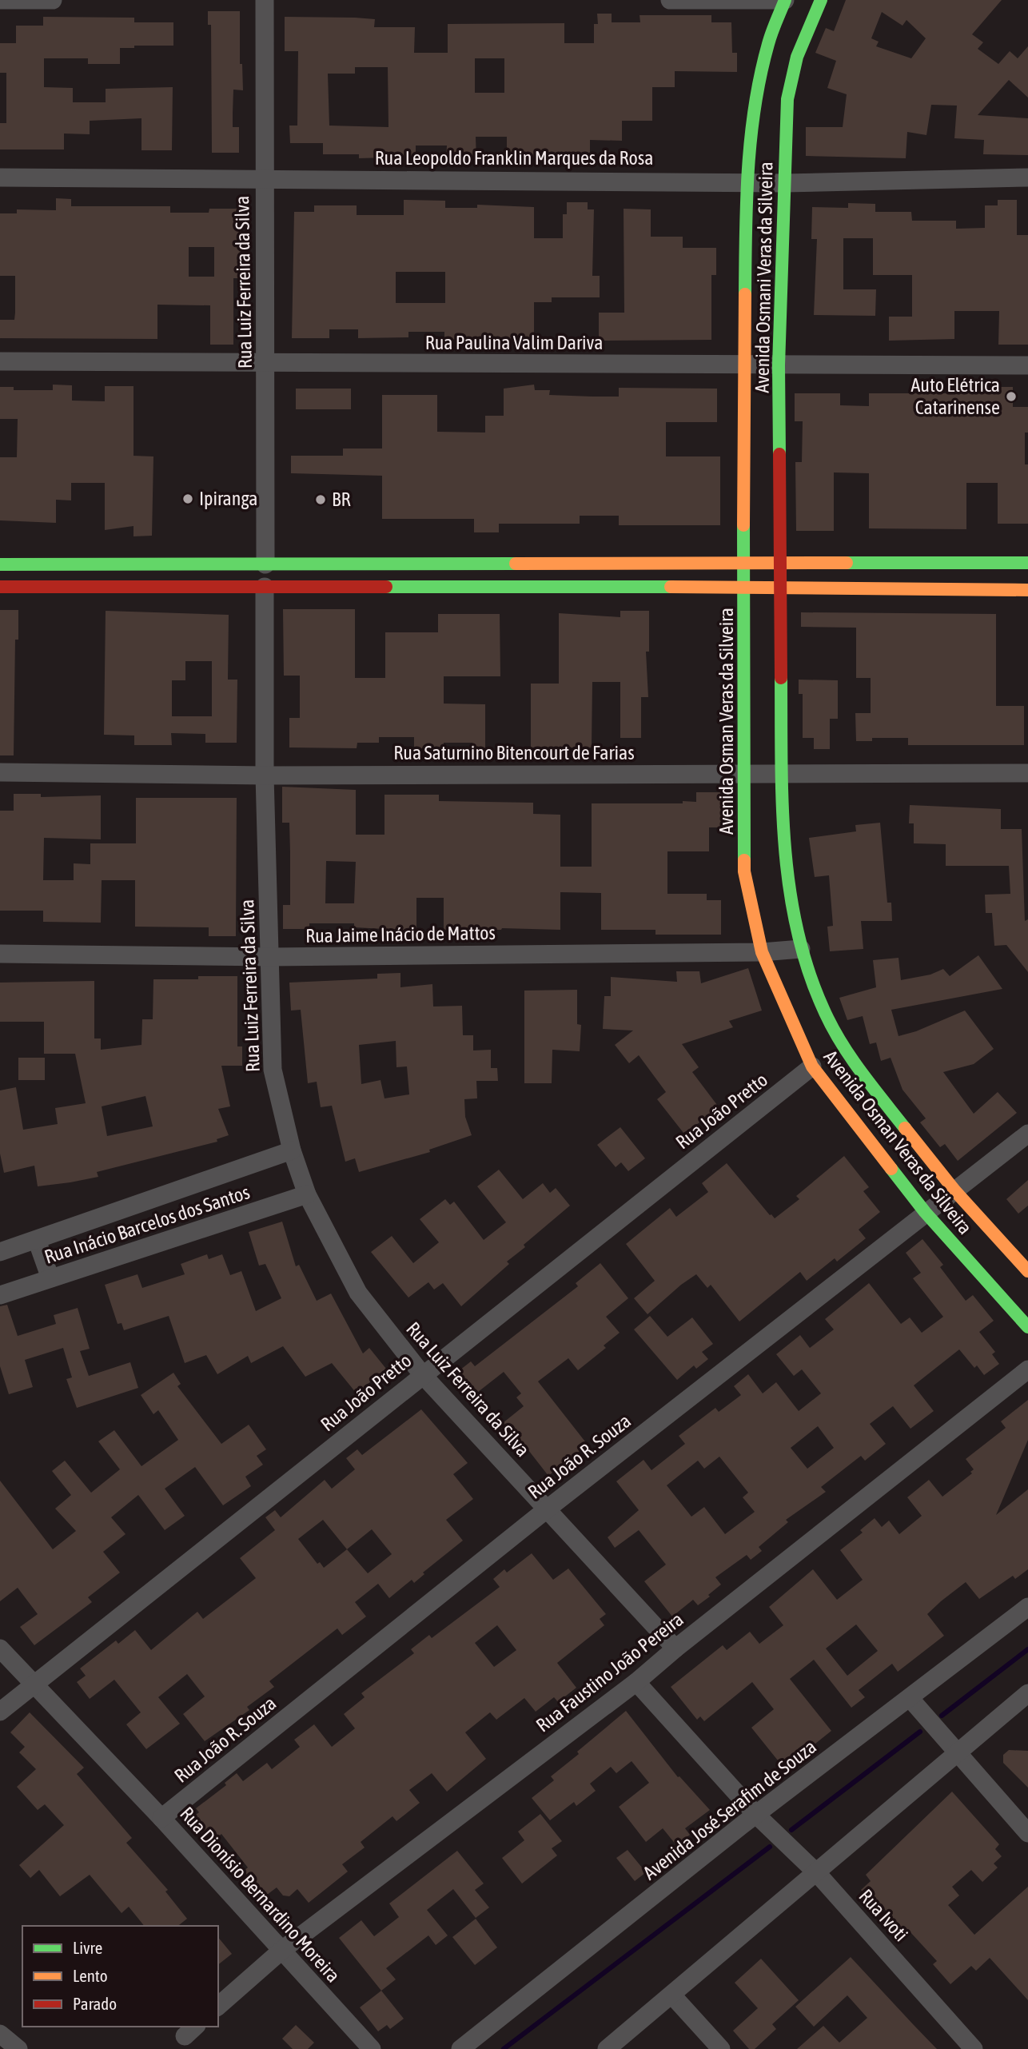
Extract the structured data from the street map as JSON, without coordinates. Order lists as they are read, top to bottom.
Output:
{
  "streets": {
    "main road": ["Avenida Osmani Veras da Silveira", "Avenida Osman Veras da Silveira"],
    "street": [
      "Rua Leopoldo Franklin Marques da Rosa",
      "Rua Luiz Ferreira da Silva",
      "Rua Paulina Valim Dariva",
      "Rua Saturnino Bitencourt de Farias",
      "Rua Jaime Inácio de Mattos",
      "Rua João Pretto",
      "Rua Inácio Barcelos dos Santos",
      "Rua João R. Souza",
      "Rua Faustino João Pereira",
      "Avenida José Serafim de Souza",
      "Rua Dionísio Bernardino Moreira",
      "Rua Ivoti"
    ]
  },
  "crossings": [
    ["Rua Leopoldo Franklin Marques da Rosa", "Avenida Osmani Veras da Silveira"],
    ["Rua Leopoldo Franklin Marques da Rosa", "Rua Luiz Ferreira da Silva"],
    ["Avenida Osmani Veras da Silveira", "Rua Paulina Valim Dariva"],
    ["Avenida Osmani Veras da Silveira", "Avenida Osman Veras da Silveira"],
    ["Rua Luiz Ferreira da Silva", "Rua Paulina Valim Dariva"],
    ["Rua Luiz Ferreira da Silva", "Rua Saturnino Bitencourt de Farias"],
    ["Rua Luiz Ferreira da Silva", "Rua Jaime Inácio de Mattos"],
    ["Rua Luiz Ferreira da Silva", "Rua João Pretto"],
    ["Rua Luiz Ferreira da Silva", "Rua Inácio Barcelos dos Santos"],
    ["Rua Luiz Ferreira da Silva", "Rua João R. Souza"],
    ["Rua Luiz Ferreira da Silva", "Rua Faustino João Pereira"],
    ["Avenida Osman Veras da Silveira", "Rua Saturnino Bitencourt de Farias"],
    ["Avenida Osman Veras da Silveira", "Rua Jaime Inácio de Mattos"],
    ["Avenida Osman Veras da Silveira", "Rua João Pretto"],
    ["Avenida Osman Veras da Silveira", "Rua João R. Souza"],
    ["Rua João Pretto", "Rua Dionísio Bernardino Moreira"],
    ["Rua João R. Souza", "Rua Dionísio Bernardino Moreira"],
    ["Rua Faustino João Pereira", "Rua Dionísio Bernardino Moreira"],
    ["Avenida José Serafim de Souza", "Rua Ivoti"]
  ],
  "places": ["Auto Elétrica Catarinense", "Ipiranga", "BR"],
  "legend": ["Livre", "Lento", "Parado"]
}
